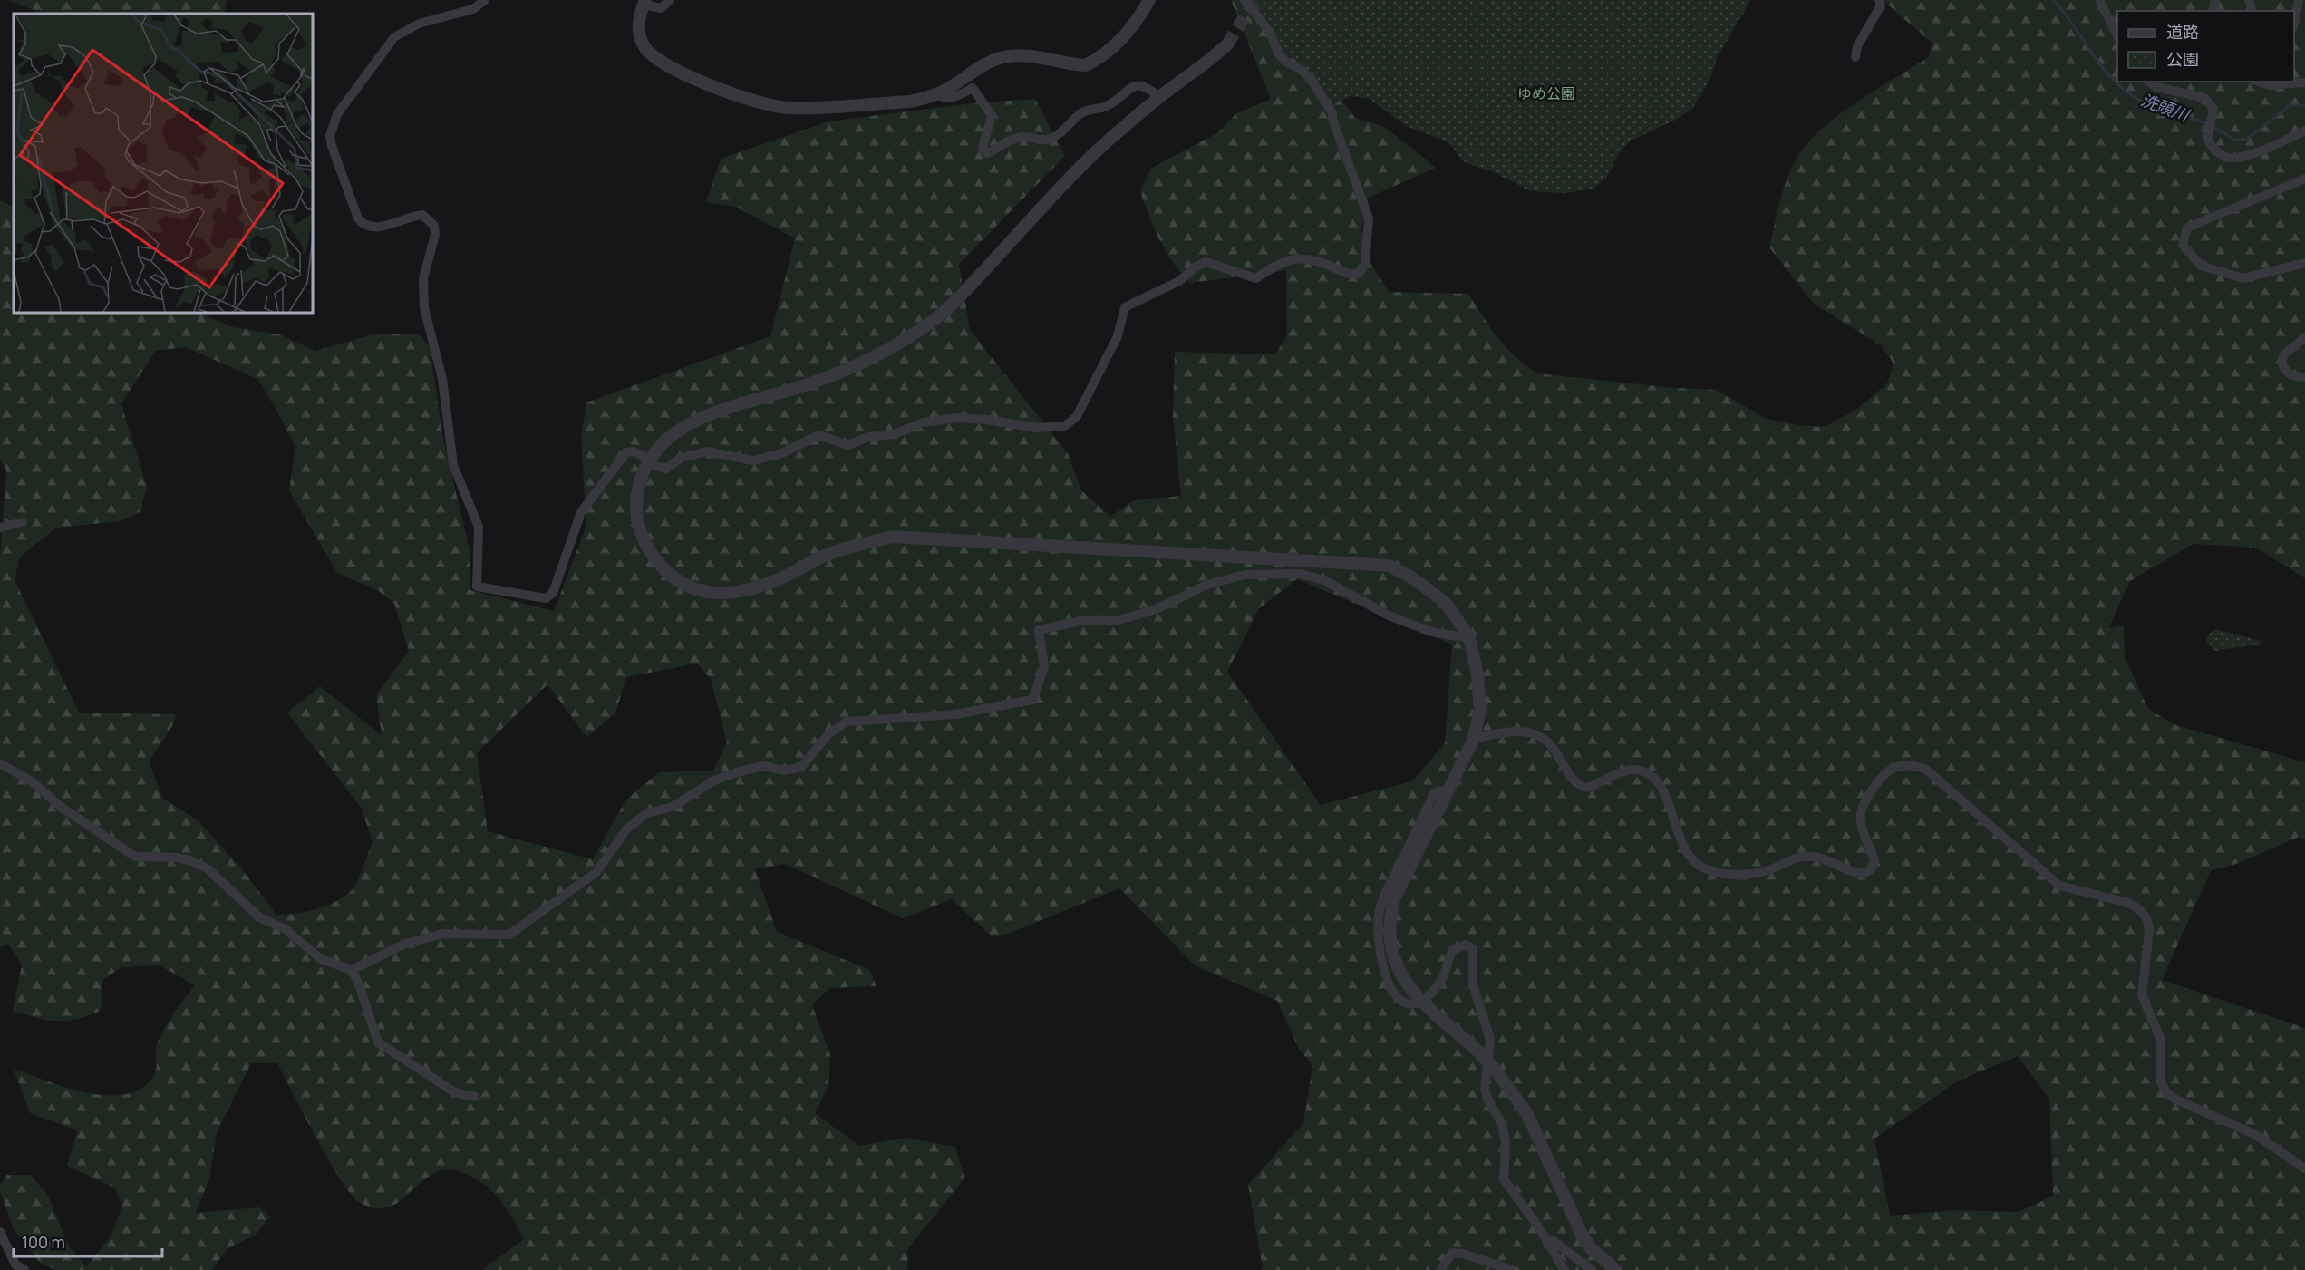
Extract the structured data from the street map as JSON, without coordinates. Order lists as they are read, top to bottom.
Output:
{
  "water": ["洗頭川"],
  "parks": ["ゆめ公園"],
  "legend": ["道路", "公園"],
  "scale_bar": "100 m"
}
